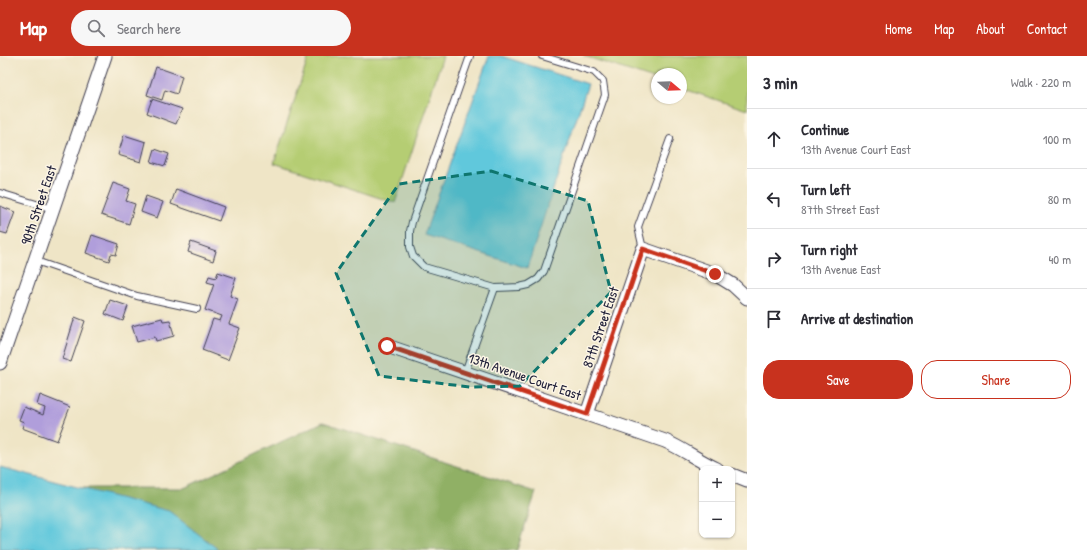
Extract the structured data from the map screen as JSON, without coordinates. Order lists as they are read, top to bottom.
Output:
{
  "streets": {
    "street": ["90th Street East", "87th Street East", "13th Avenue Court East"]
  },
  "crossings": [
    ["87th Street East", "13th Avenue Court East"]
  ],
  "north": "right",
  "page": {
    "header": "Map",
    "search": "Search here",
    "nav": [
      "Home",
      "Map",
      "About",
      "Contact"
    ],
    "heading": ["3 min", "Walk · 220 m"],
    "list": [
      ["Continue", "13th Avenue Court East", "100 m"],
      ["Turn left", "87th Street East", "80 m"],
      ["Turn right", "13th Avenue East", "40 m"],
      "Arrive at destination"
    ],
    "buttons": ["Save", "Share"],
    "map_buttons": ["+", "−"]
  }
}
